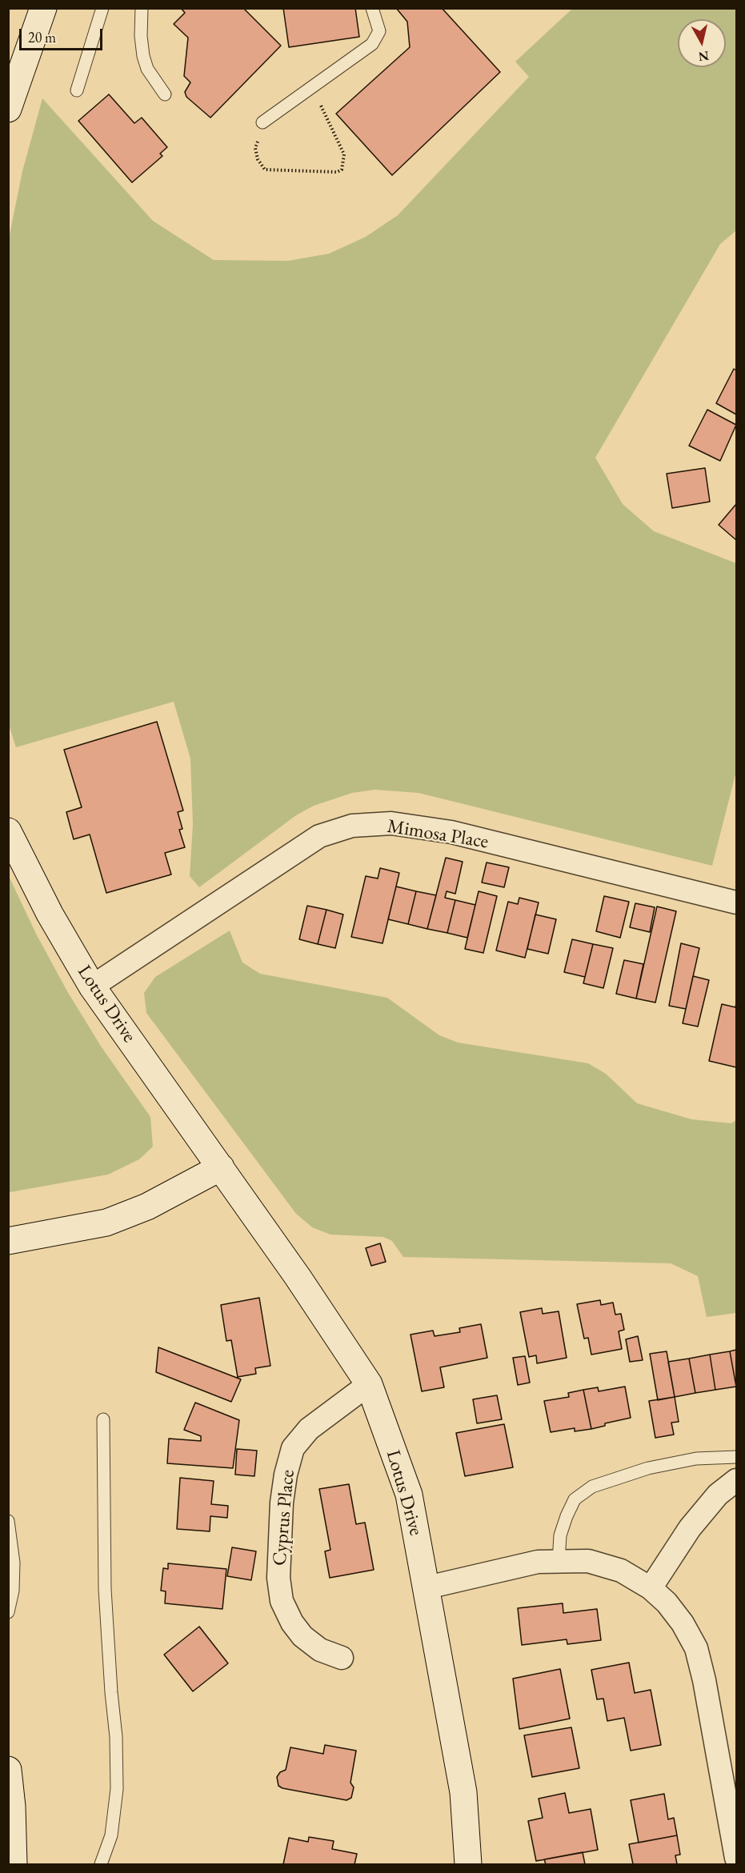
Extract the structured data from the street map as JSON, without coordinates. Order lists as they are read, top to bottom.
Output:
{
  "streets": {
    "street": ["Mimosa Place", "Lotus Drive", "Cyprus Place"]
  },
  "crossings": [
    ["Mimosa Place", "Lotus Drive"],
    ["Lotus Drive", "Cyprus Place"]
  ],
  "scale_bar": "20 m",
  "north": "bottom"
}
